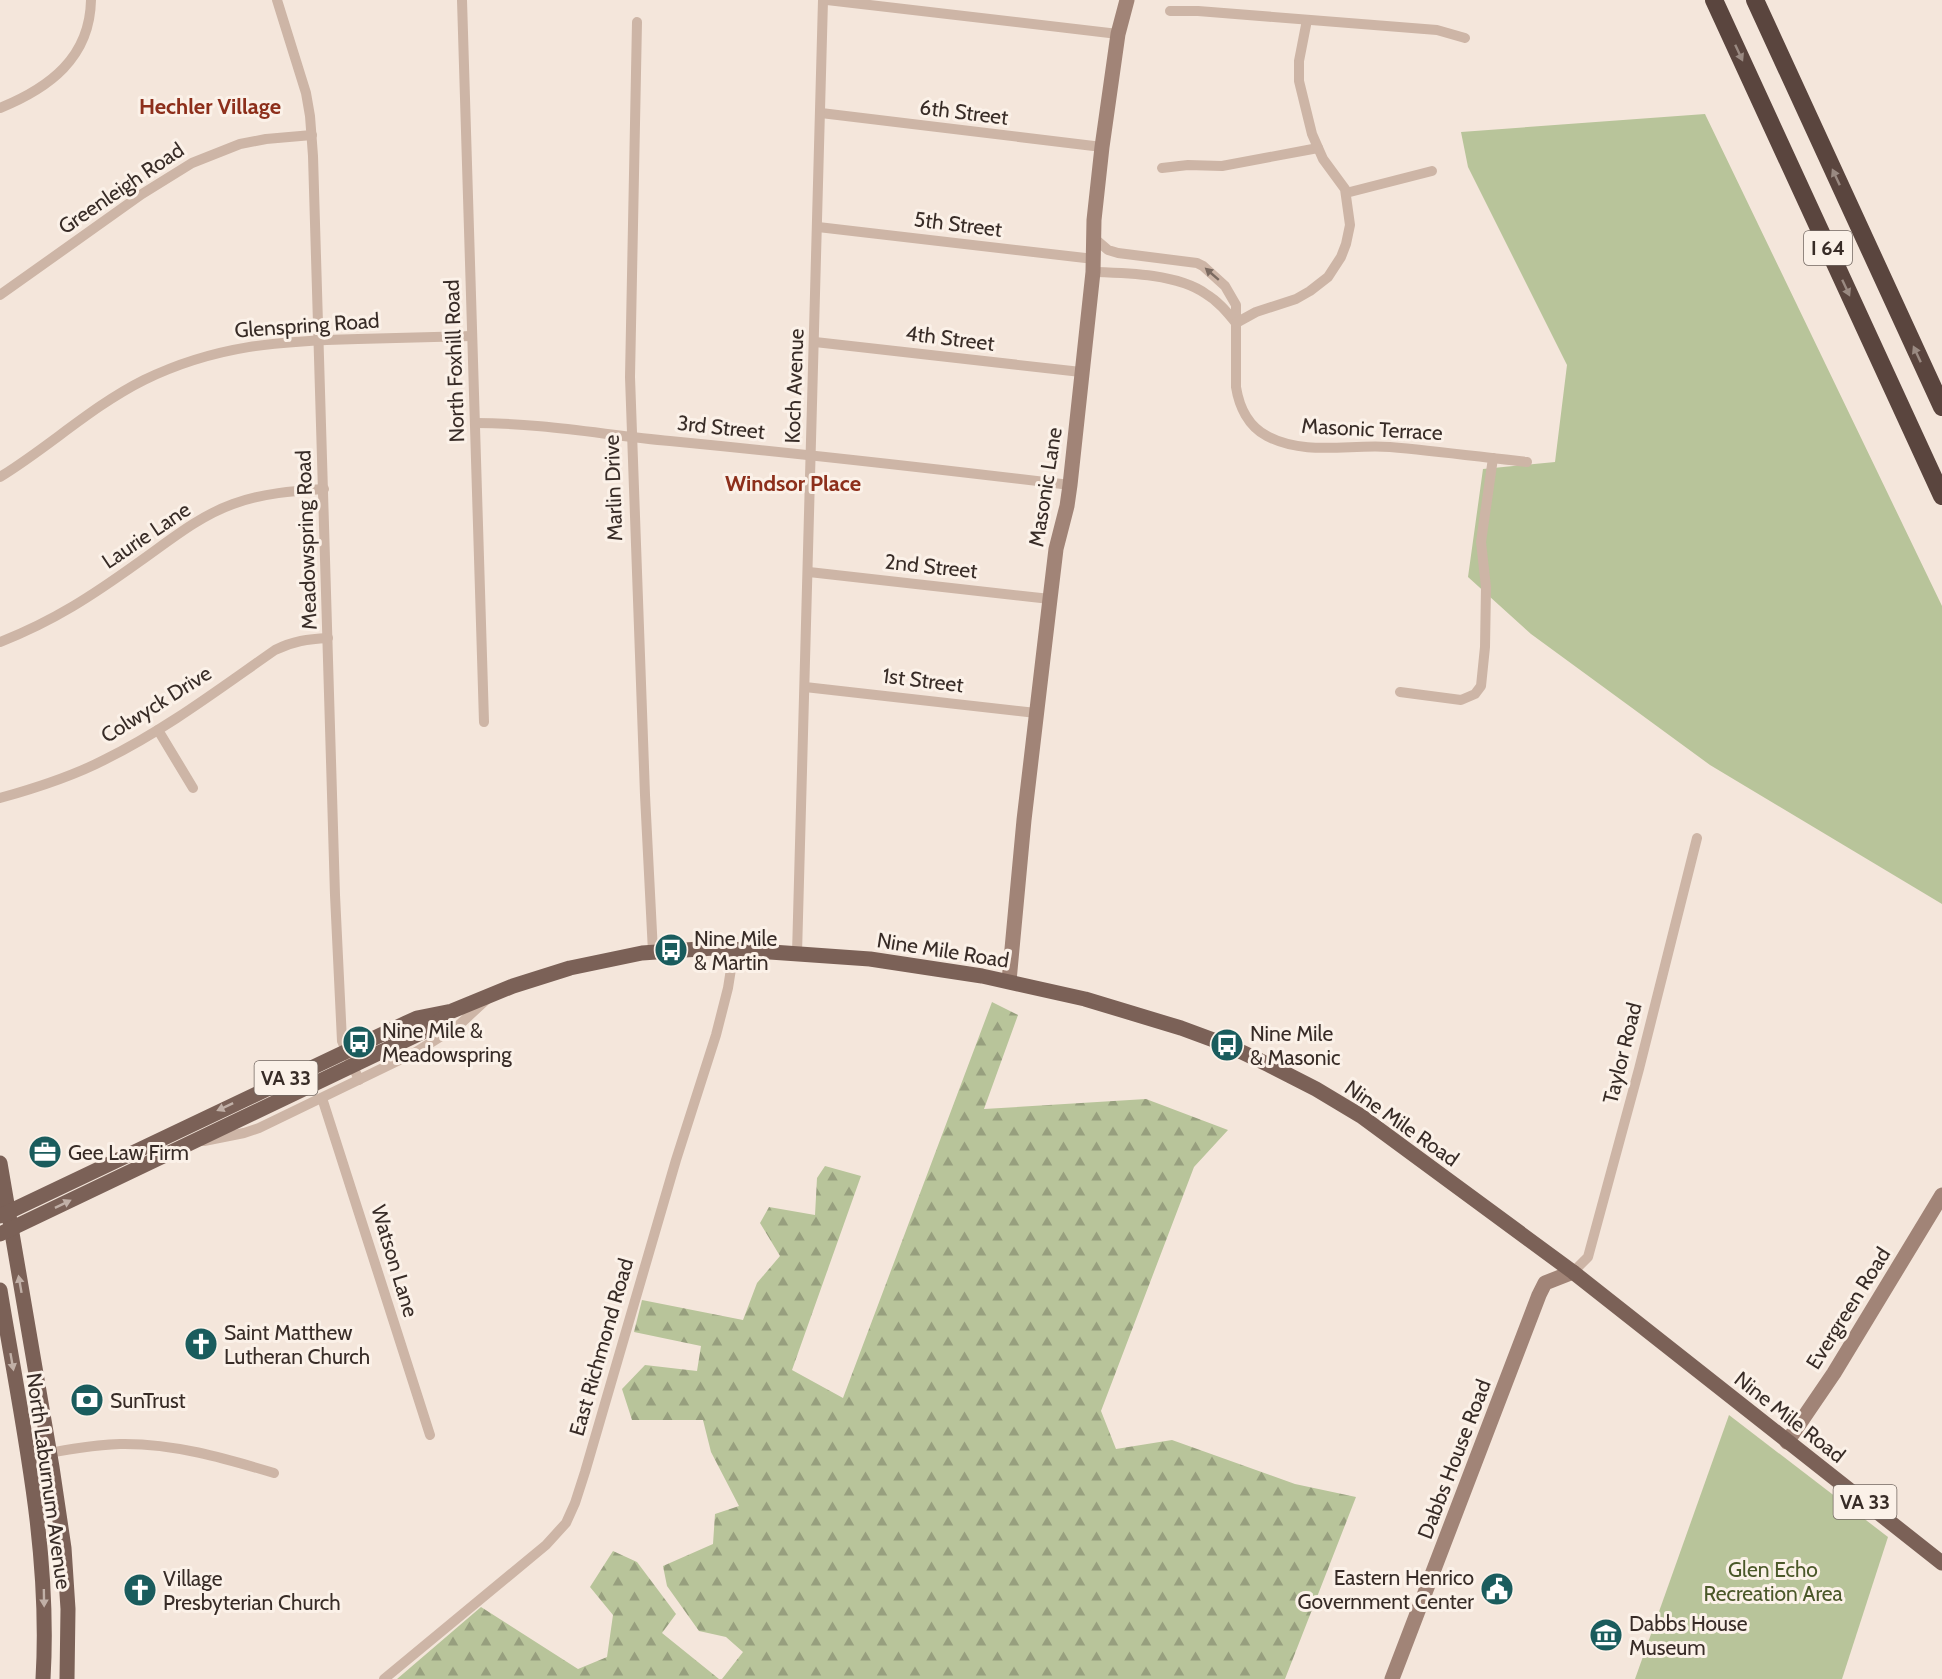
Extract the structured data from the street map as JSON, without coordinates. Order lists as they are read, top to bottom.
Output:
{
  "streets": {
    "highway": ["I 64"],
    "main road": [
      "Masonic Lane",
      "Nine Mile Road",
      "VA 33",
      "Evergreen Road",
      "Dabbs House Road",
      "North Laburnum Avenue"
    ],
    "street": [
      "6th Street",
      "Greenleigh Road",
      "5th Street",
      "Glenspring Road",
      "4th Street",
      "North Foxhill Road",
      "Koch Avenue",
      "3rd Street",
      "Masonic Terrace",
      "Marlin Drive",
      "Laurie Lane",
      "Meadowspring Road",
      "2nd Street",
      "1st Street",
      "Colwyck Drive",
      "Taylor Road",
      "Watson Lane",
      "East Richmond Road"
    ]
  },
  "crossings": [
    ["6th Street", "Koch Avenue"],
    ["6th Street", "Masonic Lane"],
    ["Greenleigh Road", "Meadowspring Road"],
    ["5th Street", "Koch Avenue"],
    ["5th Street", "Masonic Lane"],
    ["Glenspring Road", "North Foxhill Road"],
    ["Glenspring Road", "Meadowspring Road"],
    ["4th Street", "Koch Avenue"],
    ["4th Street", "Masonic Lane"],
    ["North Foxhill Road", "3rd Street"],
    ["Koch Avenue", "3rd Street"],
    ["Koch Avenue", "2nd Street"],
    ["Koch Avenue", "1st Street"],
    ["Koch Avenue", "Nine Mile Road"],
    ["3rd Street", "Masonic Lane"],
    ["3rd Street", "Marlin Drive"],
    ["Masonic Terrace", "Masonic Lane"],
    ["Masonic Lane", "2nd Street"],
    ["Masonic Lane", "1st Street"],
    ["Masonic Lane", "Nine Mile Road"],
    ["Marlin Drive", "Nine Mile Road"],
    ["Laurie Lane", "Meadowspring Road"],
    ["Meadowspring Road", "Colwyck Drive"],
    ["Meadowspring Road", "Nine Mile Road"],
    ["Nine Mile Road", "Taylor Road"],
    ["Nine Mile Road", "Evergreen Road"],
    ["Nine Mile Road", "East Richmond Road"],
    ["Nine Mile Road", "Dabbs House Road"],
    ["Nine Mile Road", "North Laburnum Avenue"],
    ["Taylor Road", "Dabbs House Road"]
  ],
  "districts": ["Hechler Village", "Windsor Place"],
  "parks": ["Glen Echo Recreation Area"],
  "places": {
    "bus stop": ["Nine Mile & Martin", "Nine Mile & Meadowspring", "Nine Mile & Masonic"],
    "office": ["Gee Law Firm"],
    "church": ["Saint Matthew Lutheran Church", "Village Presbyterian Church"],
    "bank": ["SunTrust"],
    "public building": ["Eastern Henrico Government Center"],
    "museum": ["Dabbs House Museum"]
  }
}
